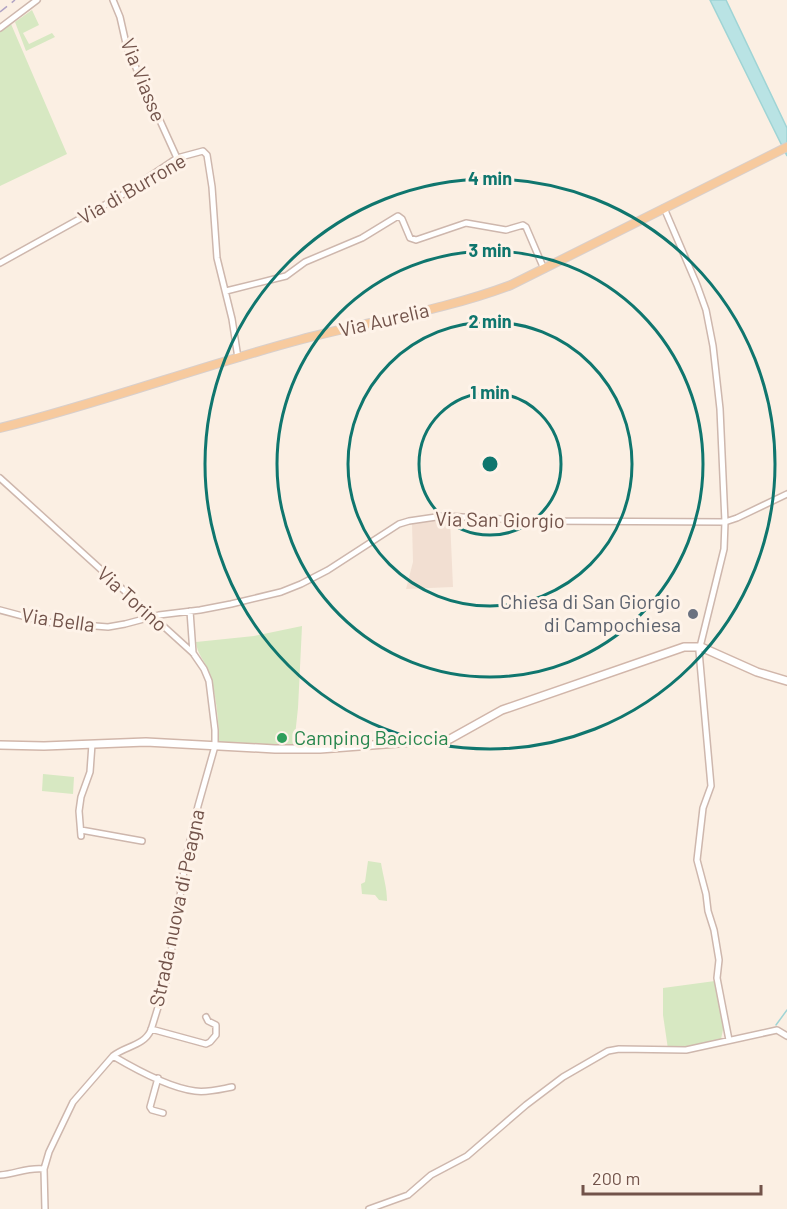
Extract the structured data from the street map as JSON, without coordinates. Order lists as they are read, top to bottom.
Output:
{
  "streets": {
    "main road": ["Via Aurelia"],
    "street": [
      "Via Viasse",
      "Via di Burrone",
      "Via San Giorgio",
      "Via Torino",
      "Via Bella",
      "Strada nuova di Peagna"
    ]
  },
  "crossings": [
    ["Via Viasse", "Via di Burrone"],
    ["Via di Burrone", "Via Aurelia"],
    ["Via San Giorgio", "Via Torino"],
    ["Via San Giorgio", "Via Bella"],
    ["Via Torino", "Via Bella"],
    ["Via Torino", "Strada nuova di Peagna"]
  ],
  "places": ["Chiesa di San Giorgio di Campochiesa", "Camping Baciccia"],
  "scale_bar": "200 m",
  "rings": [
    "4 min",
    "3 min",
    "2 min",
    "1 min"
  ]
}
